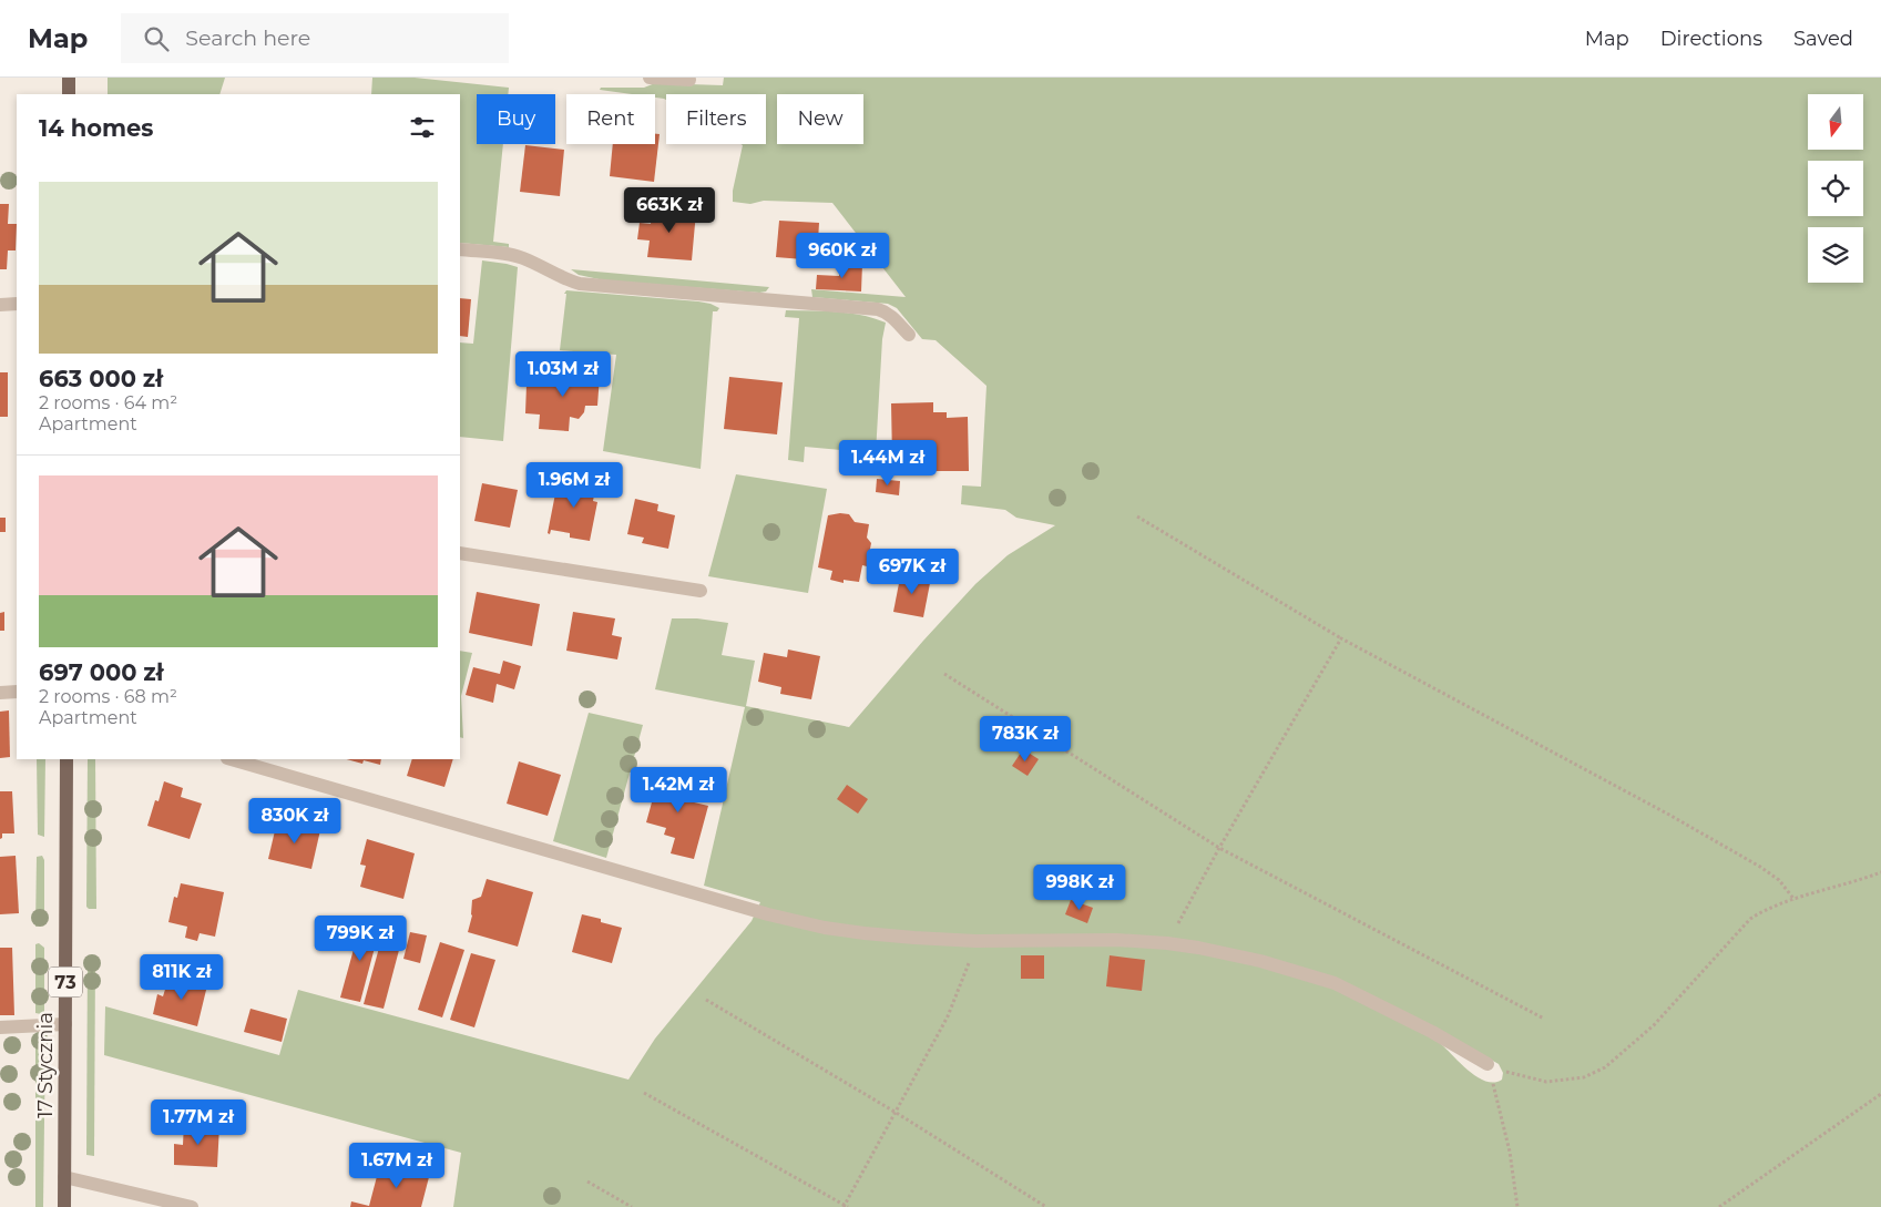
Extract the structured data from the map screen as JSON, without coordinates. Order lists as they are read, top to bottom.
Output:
{
  "streets": {
    "main road": ["73", "17 Stycznia"]
  },
  "north": "bottom",
  "page": {
    "header": "Map",
    "search": "Search here",
    "nav": ["Map", "Directions", "Saved"],
    "chip": [
      "Buy",
      "Rent",
      "Filters",
      "New"
    ],
    "heading": "14 homes",
    "list": [
      {
        "name": "663 000 zł",
        "note": "2 rooms · 64 m² · Apartment"
      },
      {
        "name": "697 000 zł",
        "note": "2 rooms · 68 m² · Apartment"
      }
    ],
    "price": [
      "663K zł",
      "960K zł",
      "1.03M zł",
      "1.44M zł",
      "1.96M zł",
      "697K zł",
      "783K zł",
      "1.42M zł",
      "830K zł",
      "998K zł",
      "799K zł",
      "811K zł",
      "1.77M zł",
      "1.67M zł"
    ]
  }
}
